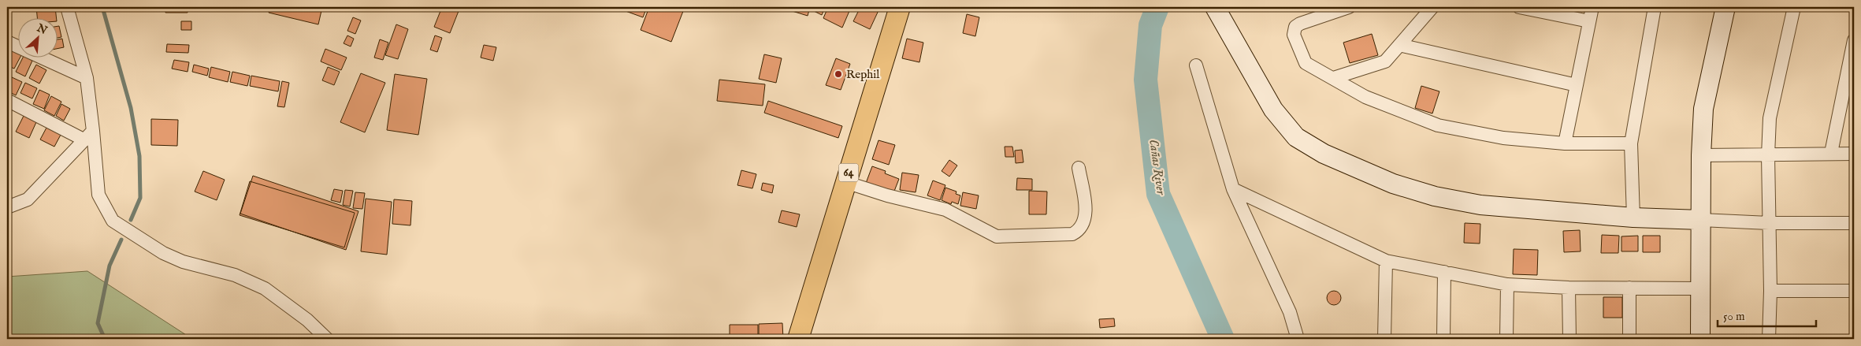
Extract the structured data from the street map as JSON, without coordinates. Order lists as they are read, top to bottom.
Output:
{
  "streets": {
    "main road": ["64"]
  },
  "water": ["Cañas River"],
  "places": ["Rephil"],
  "scale_bar": "50 m",
  "north": "top right"
}
